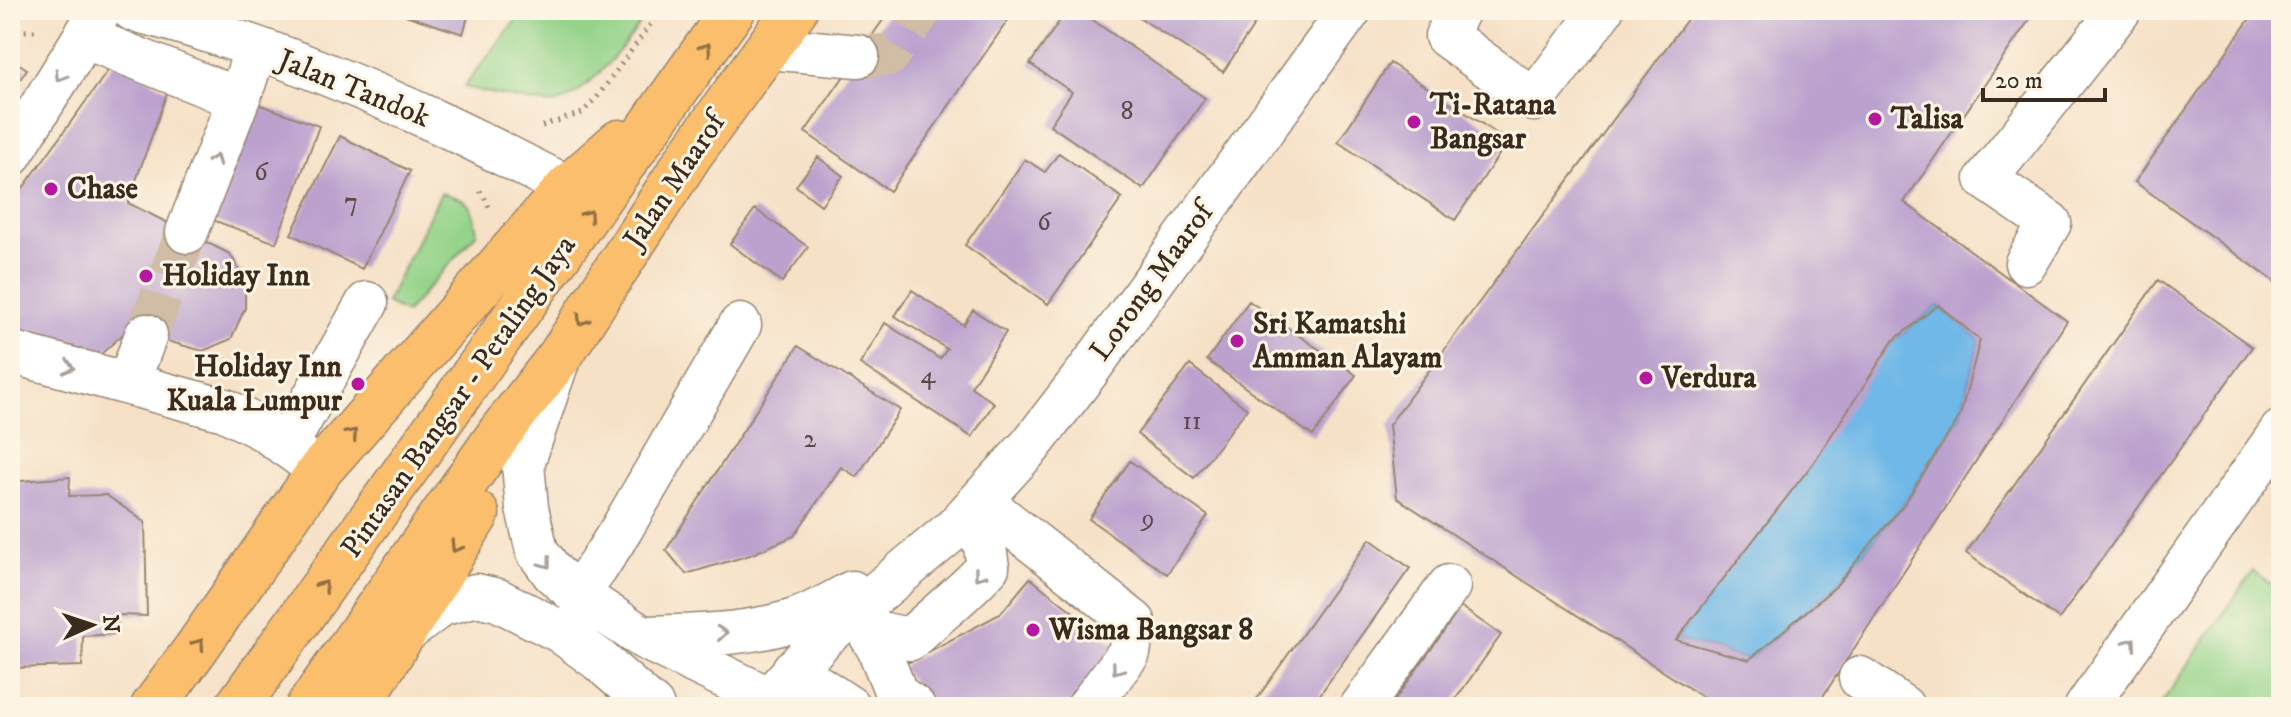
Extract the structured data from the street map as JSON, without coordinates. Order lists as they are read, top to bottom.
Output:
{
  "streets": {
    "main road": ["Jalan Maarof", "Pintasan Bangsar - Petaling Jaya"],
    "street": ["Jalan Tandok", "Lorong Maarof"]
  },
  "crossings": [
    ["Jalan Maarof", "Pintasan Bangsar - Petaling Jaya"]
  ],
  "places": [
    "Talisa",
    "Ti-Ratana Bangsar",
    "Chase",
    "Holiday Inn",
    "Sri Kamatshi Amman Alayam",
    "Verdura",
    "Holiday Inn Kuala Lumpur",
    "Wisma Bangsar 8"
  ],
  "house_numbers": [
    "8",
    "6",
    "7",
    "6",
    "4",
    "11",
    "2",
    "9"
  ],
  "scale_bar": "20 m",
  "north": "right"
}
